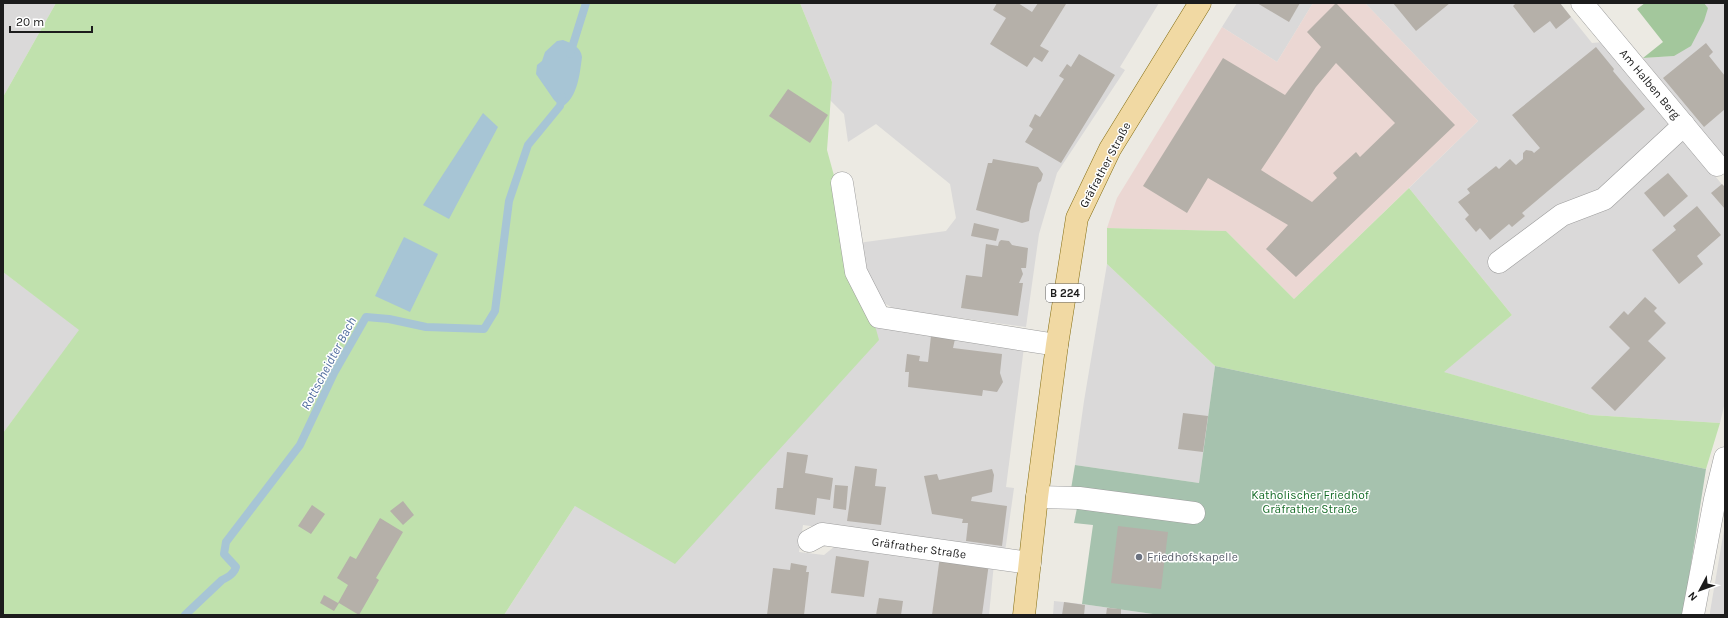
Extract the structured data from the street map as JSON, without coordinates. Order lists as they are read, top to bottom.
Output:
{
  "streets": {
    "main road": ["Gräfrather Straße", "B 224"],
    "street": ["Am Halben Berg"]
  },
  "water": ["Rottscheidter Bach"],
  "parks": ["Katholischer Friedhof Gräfrather Straße"],
  "places": ["Friedhofskapelle"],
  "scale_bar": "20 m",
  "north": "bottom left"
}
